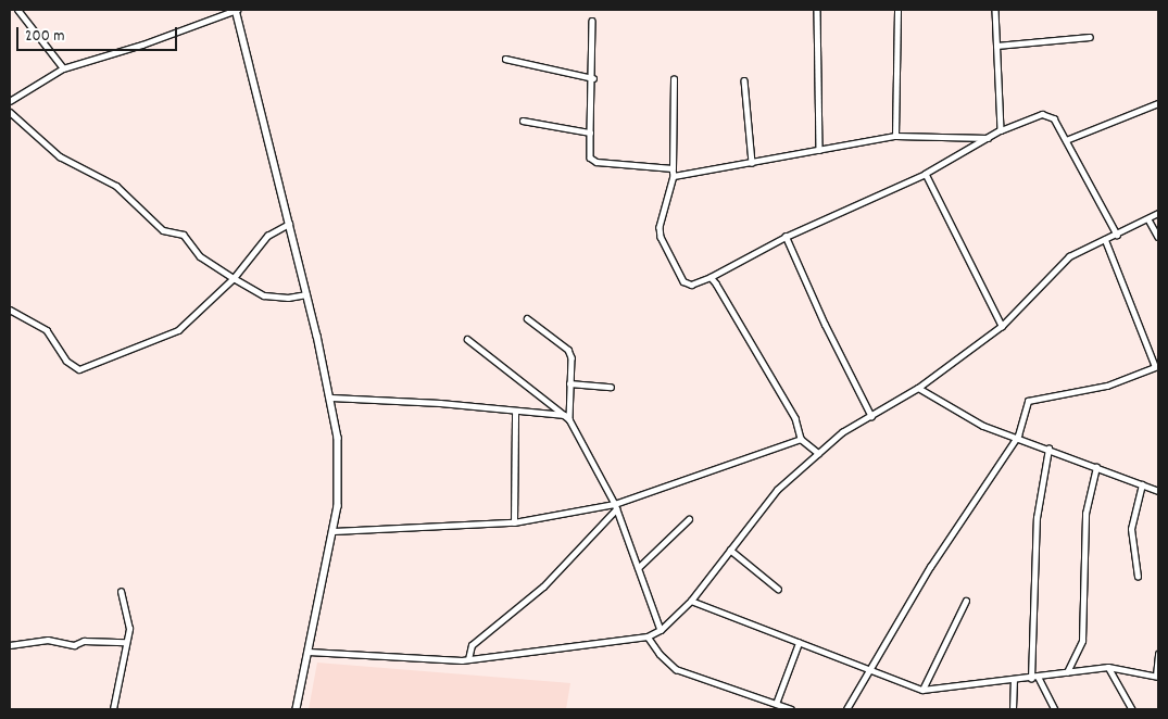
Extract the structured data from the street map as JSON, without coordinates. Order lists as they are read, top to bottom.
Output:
{
  "scale_bar": "200 m"
}
